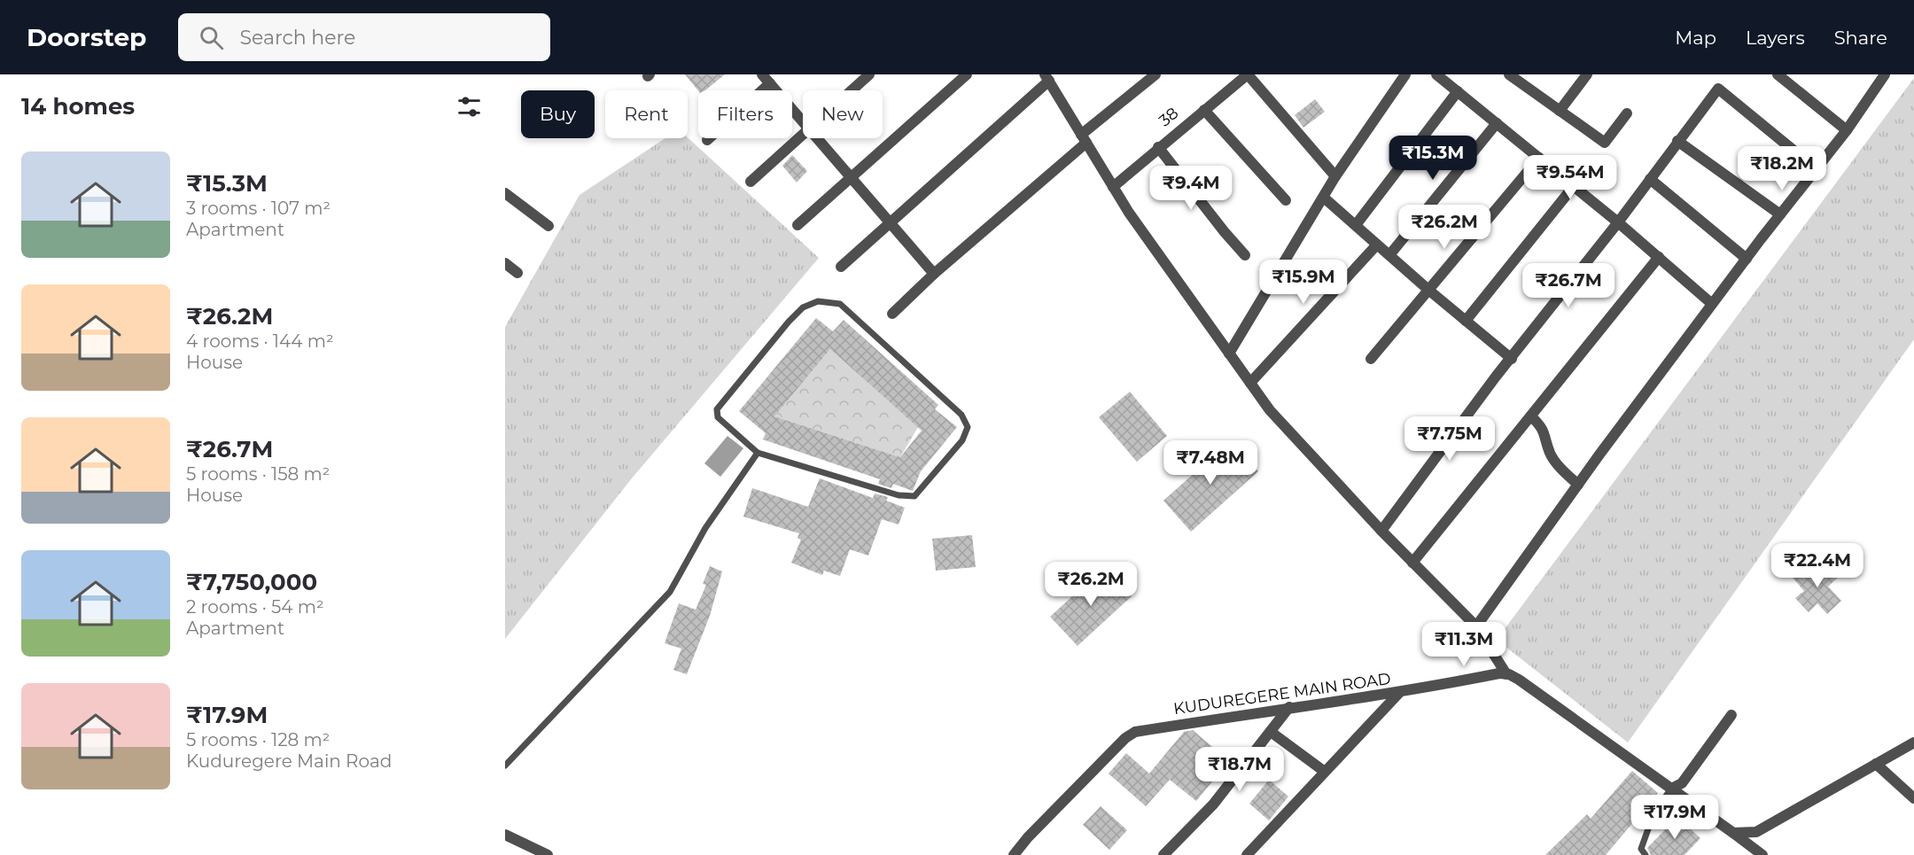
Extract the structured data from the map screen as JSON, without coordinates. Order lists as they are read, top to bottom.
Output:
{
  "streets": {
    "street": ["38", "KUDUREGERE MAIN ROAD"]
  },
  "page": {
    "header": "Doorstep",
    "search": "Search here",
    "nav": ["Map", "Layers", "Share"],
    "heading": "14 homes",
    "chip": [
      "Buy",
      "Rent",
      "Filters",
      "New"
    ],
    "price": [
      "₹15.3M",
      "₹18.2M",
      "₹9.54M",
      "₹9.4M",
      "₹26.2M",
      "₹15.9M",
      "₹26.7M",
      "₹7.75M",
      "₹7.48M",
      "₹22.4M",
      "₹26.2M",
      "₹11.3M",
      "₹18.7M",
      "₹17.9M"
    ],
    "list": [
      {
        "name": "₹15.3M",
        "note": "3 rooms · 107 m² · Apartment"
      },
      {
        "name": "₹26.2M",
        "note": "4 rooms · 144 m² · House"
      },
      {
        "name": "₹26.7M",
        "note": "5 rooms · 158 m² · House"
      },
      {
        "name": "₹7,750,000",
        "note": "2 rooms · 54 m² · Apartment"
      },
      {
        "name": "₹17.9M",
        "note": "5 rooms · 128 m² · Kuduregere Main Road"
      }
    ]
  }
}
